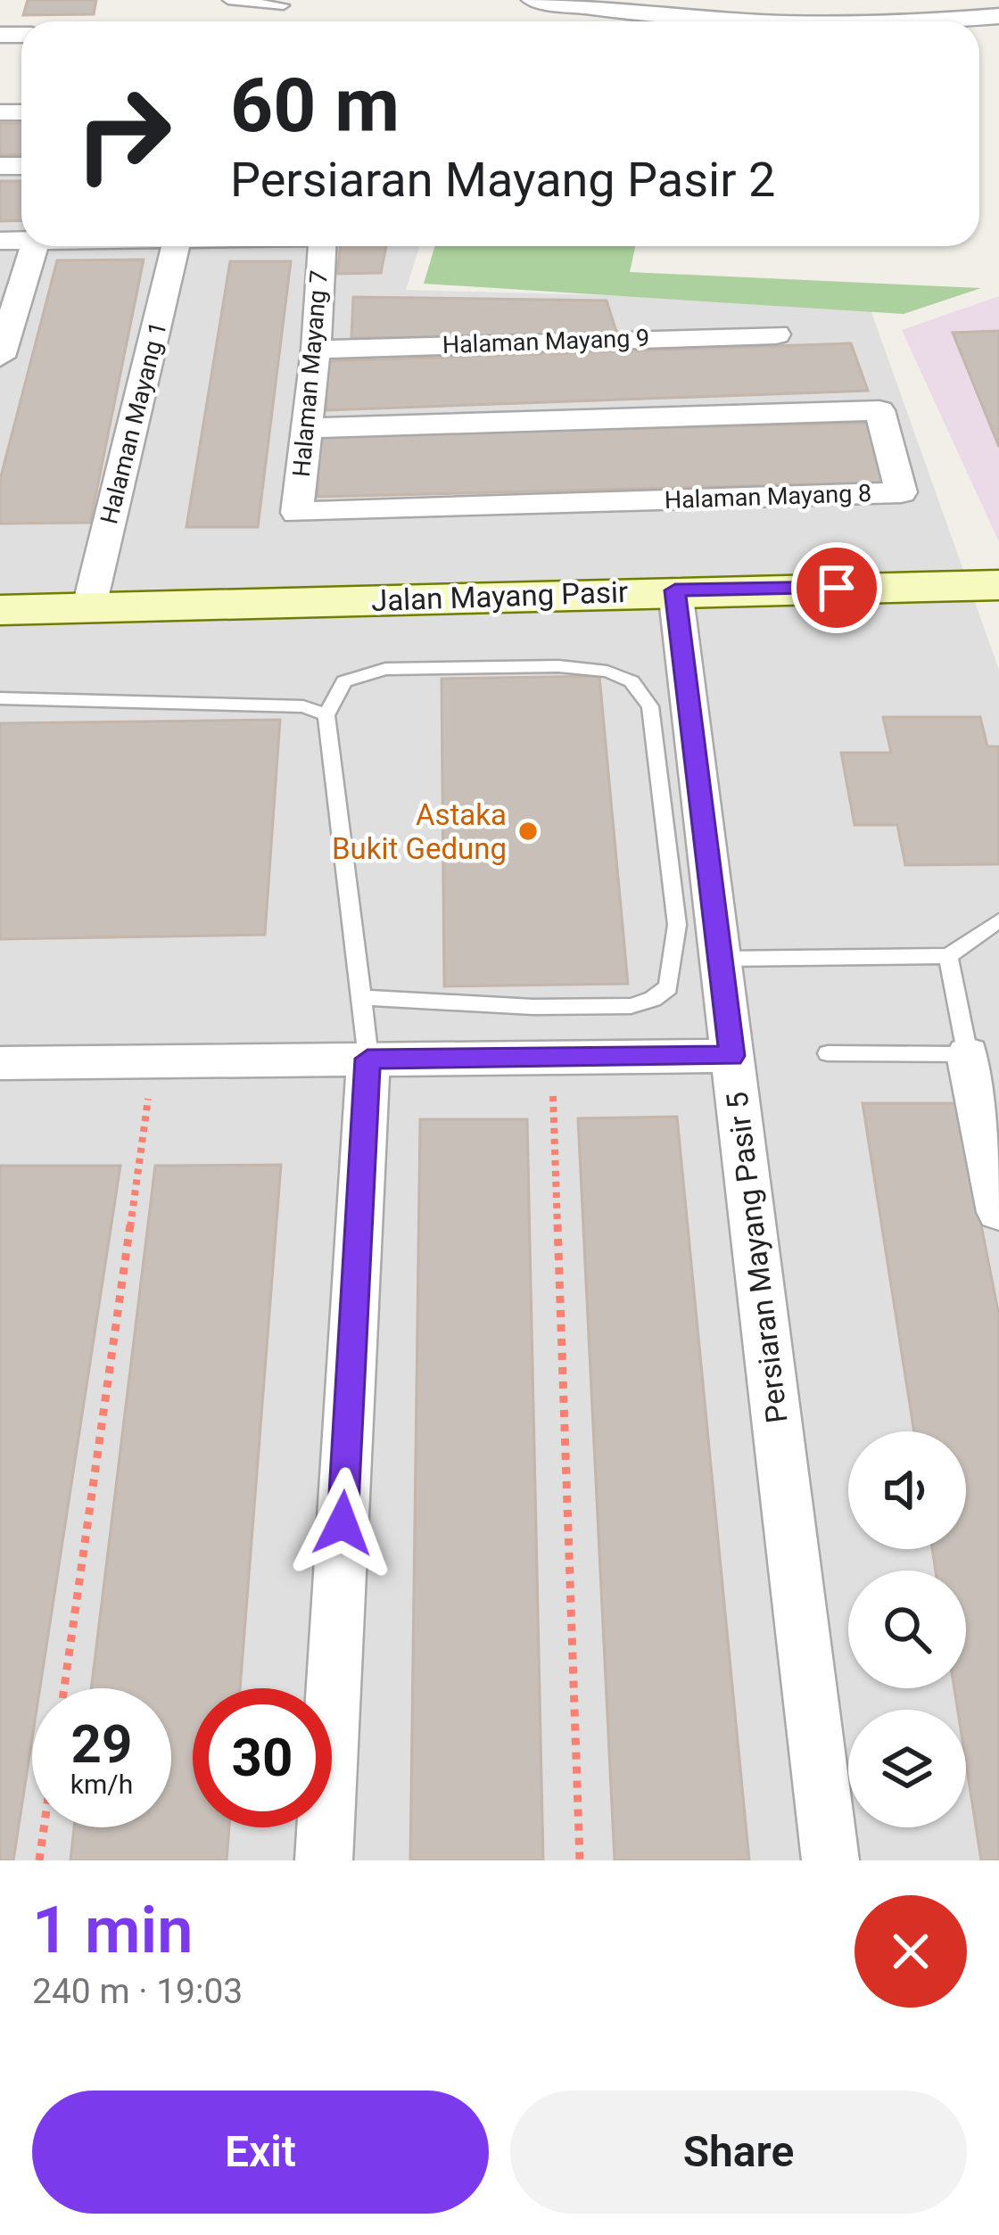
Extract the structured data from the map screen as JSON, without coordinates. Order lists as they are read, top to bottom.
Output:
{
  "streets": {
    "street": [
      "Halaman Mayang 9",
      "Halaman Mayang 7",
      "Halaman Mayang 1",
      "Halaman Mayang 8",
      "Jalan Mayang Pasir",
      "Persiaran Mayang Pasir 5"
    ]
  },
  "crossings": [
    ["Halaman Mayang 9", "Halaman Mayang 7"],
    ["Halaman Mayang 7", "Halaman Mayang 8"],
    ["Halaman Mayang 1", "Jalan Mayang Pasir"],
    ["Jalan Mayang Pasir", "Persiaran Mayang Pasir 5"]
  ],
  "places": ["Astaka Bukit Gedung"],
  "page": {
    "turn": ["60 m", "Persiaran Mayang Pasir 2"],
    "speed": "29 km/h",
    "limit": "30",
    "heading": ["1 min", "240 m · 19:03"],
    "buttons": ["Exit", "Share"]
  }
}
